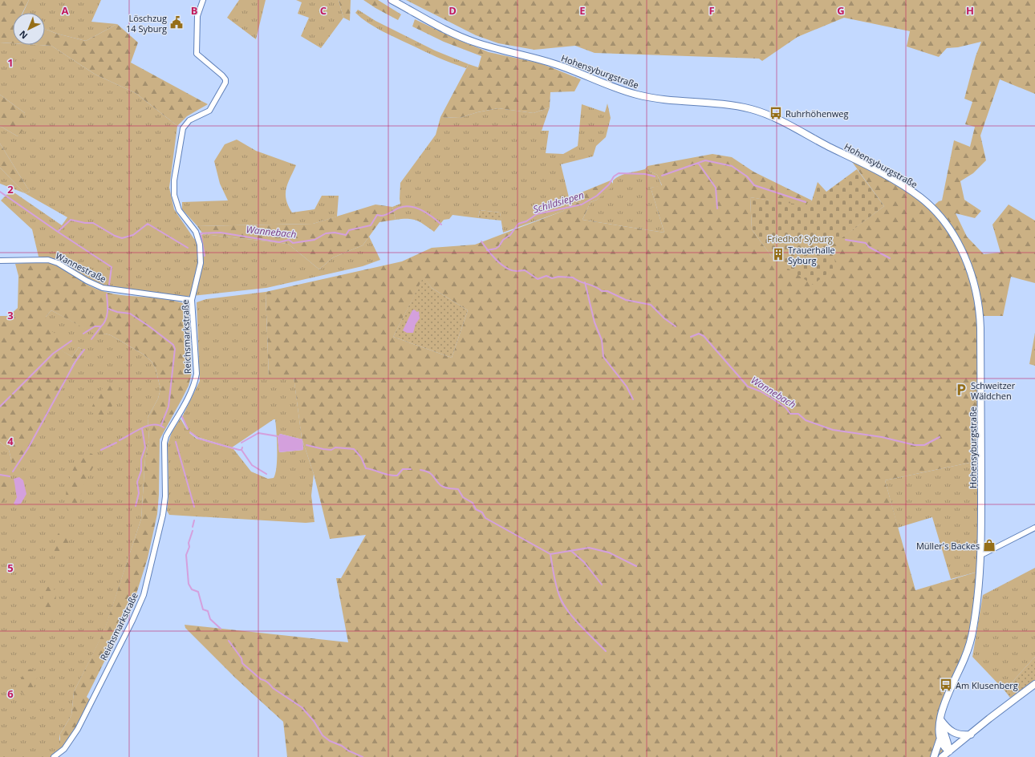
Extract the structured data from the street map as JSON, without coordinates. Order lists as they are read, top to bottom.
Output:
{
  "streets": {
    "main road": ["Hohensyburgstraße"],
    "street": ["Wannestraße", "Reichsmarkstraße"]
  },
  "crossings": [
    ["Wannestraße", "Reichsmarkstraße"]
  ],
  "water": ["Schildsiepen", "Wannebach"],
  "parks": ["Friedhof Syburg"],
  "places": {
    "public building": ["Löschzug 14 Syburg"],
    "bus stop": ["Ruhrhöhenweg", "Am Klusenberg"],
    "building": ["Trauerhalle Syburg"],
    "parking": ["Schweitzer Wäldchen"],
    "shop": ["Müller's Backes"]
  },
  "north": "bottom left",
  "grid": {
    "columns": [
      "A",
      "B",
      "C",
      "D",
      "E",
      "F",
      "G",
      "H"
    ],
    "rows": [
      "1",
      "2",
      "3",
      "4",
      "5",
      "6"
    ]
  }
}
